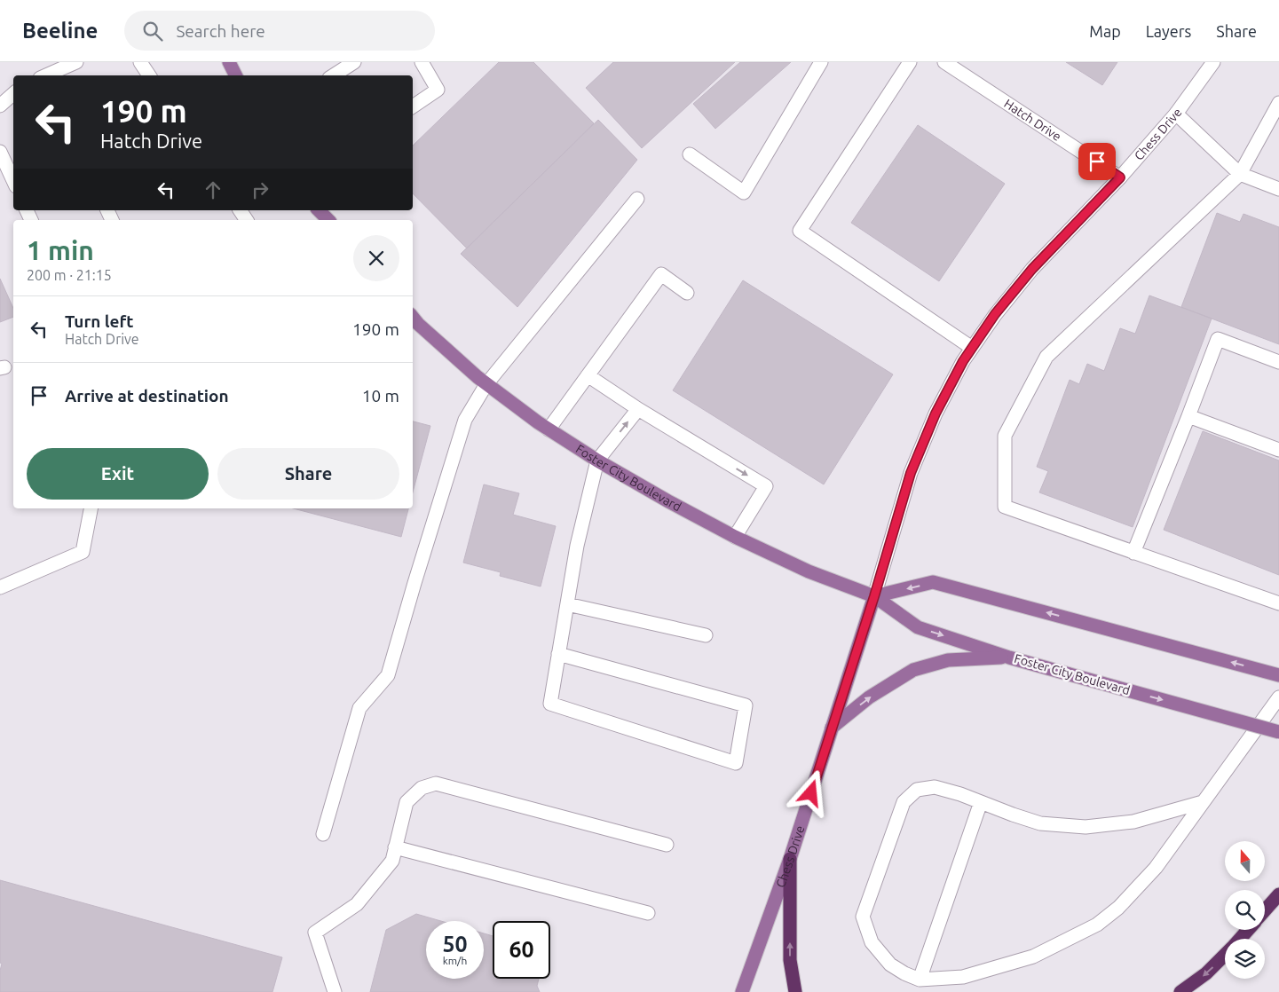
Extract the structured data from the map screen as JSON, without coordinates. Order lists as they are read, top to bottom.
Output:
{
  "streets": {
    "main road": ["Chess Drive", "Foster City Boulevard"],
    "street": ["Hatch Drive"]
  },
  "crossings": [
    ["Hatch Drive", "Chess Drive"],
    ["Chess Drive", "Foster City Boulevard"]
  ],
  "north": "top",
  "page": {
    "header": "Beeline",
    "search": "Search here",
    "nav": ["Map", "Layers", "Share"],
    "turn": ["190 m", "Hatch Drive"],
    "heading": ["1 min", "200 m · 21:15"],
    "list": [
      {
        "name": "Turn left",
        "note": "Hatch Drive",
        "value": "190 m"
      },
      {
        "name": "Arrive at destination",
        "value": "10 m"
      }
    ],
    "buttons": ["Exit", "Share"],
    "speed": "50 km/h",
    "limit": "60"
  }
}
